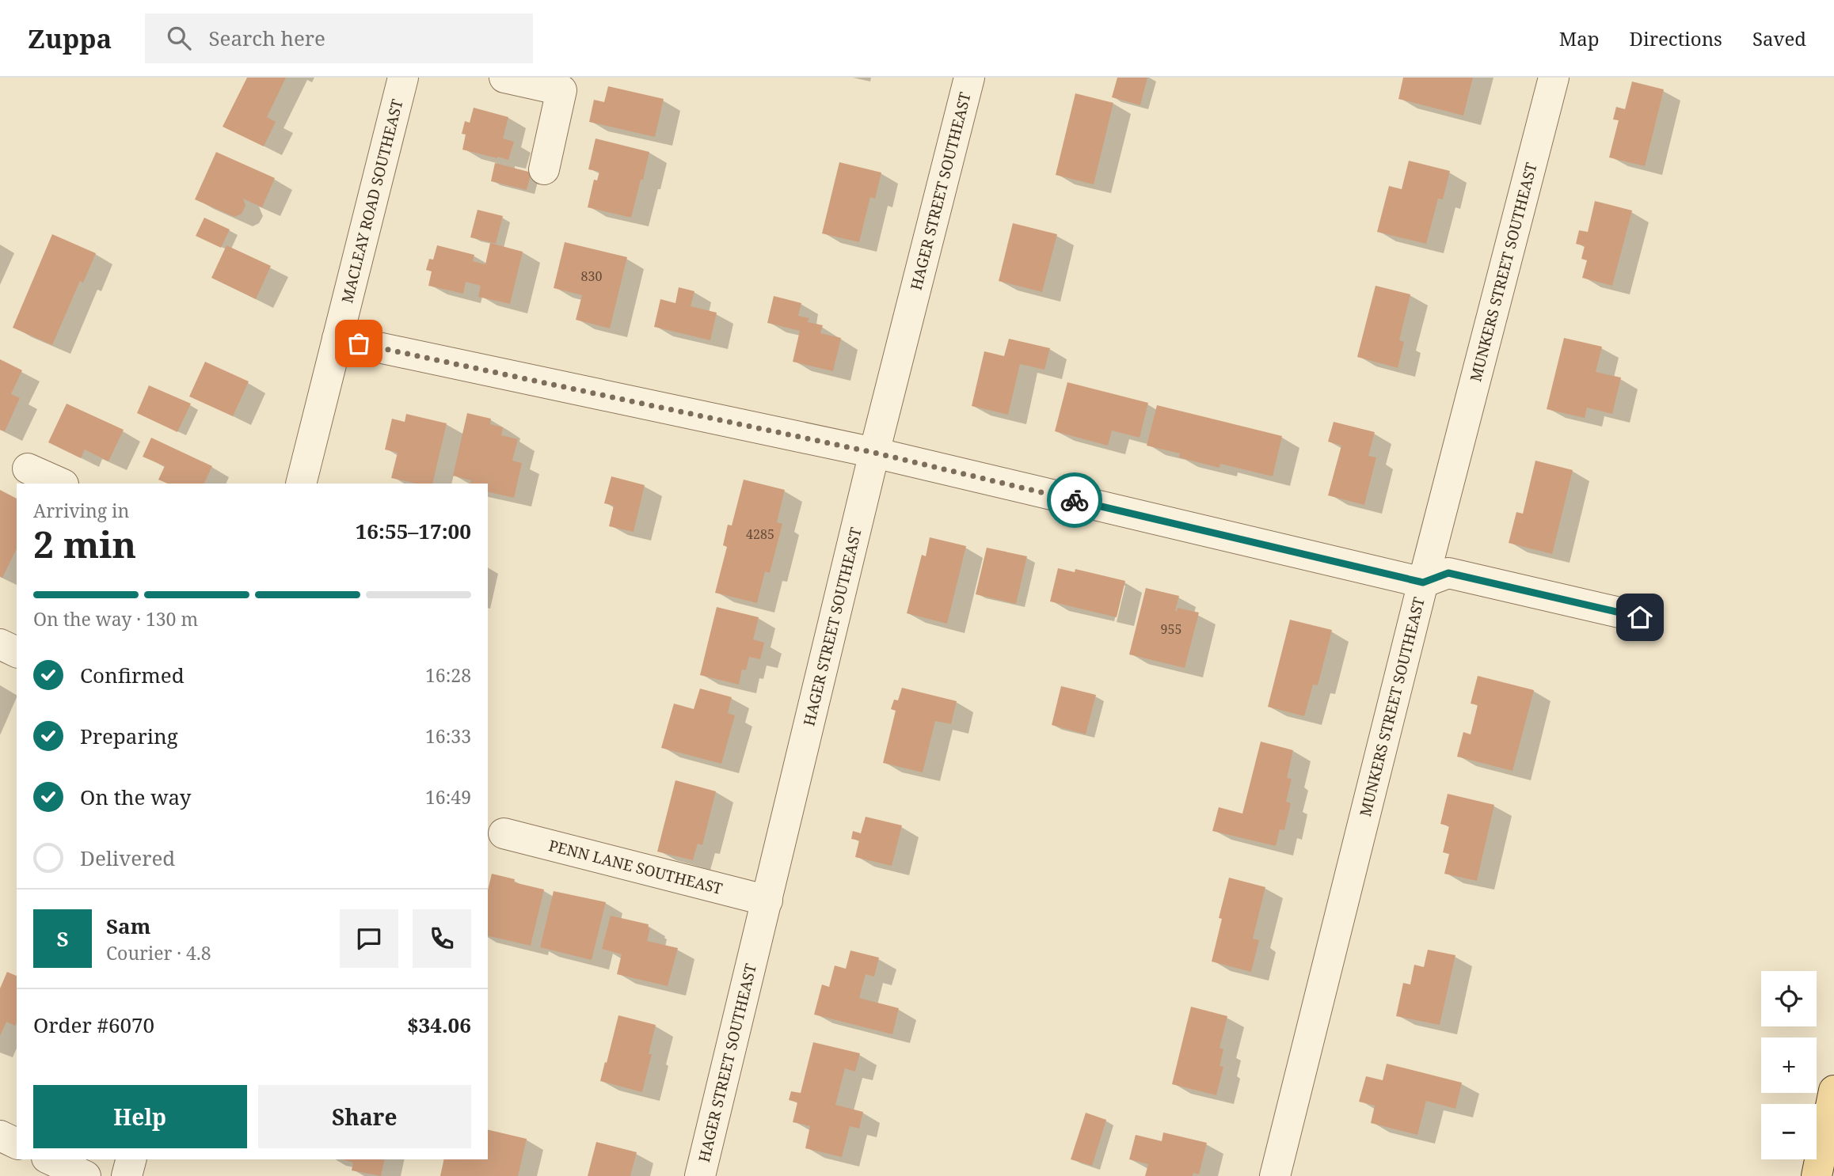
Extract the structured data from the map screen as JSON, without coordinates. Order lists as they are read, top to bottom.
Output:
{
  "streets": {
    "street": [
      "HAGER STREET SOUTHEAST",
      "MACLEAY ROAD SOUTHEAST",
      "MUNKERS STREET SOUTHEAST",
      "PENN LANE SOUTHEAST"
    ]
  },
  "crossings": [
    ["HAGER STREET SOUTHEAST", "PENN LANE SOUTHEAST"]
  ],
  "house_numbers": ["830", "4285", "955"],
  "page": {
    "header": "Zuppa",
    "search": "Search here",
    "nav": ["Map", "Directions", "Saved"],
    "heading": ["2 min", "Arriving in", "16:55–17:00"],
    "panel": [
      "Sam",
      "Courier · 4.8",
      "Order #6070",
      "$34.06"
    ],
    "bar": "On the way · 130 m",
    "list": [
      ["Confirmed", "16:28"],
      ["Preparing", "16:33"],
      ["On the way", "16:49"],
      "Delivered"
    ],
    "round": "S",
    "map_buttons": ["+", "−"],
    "buttons": ["Help", "Share"]
  }
}
